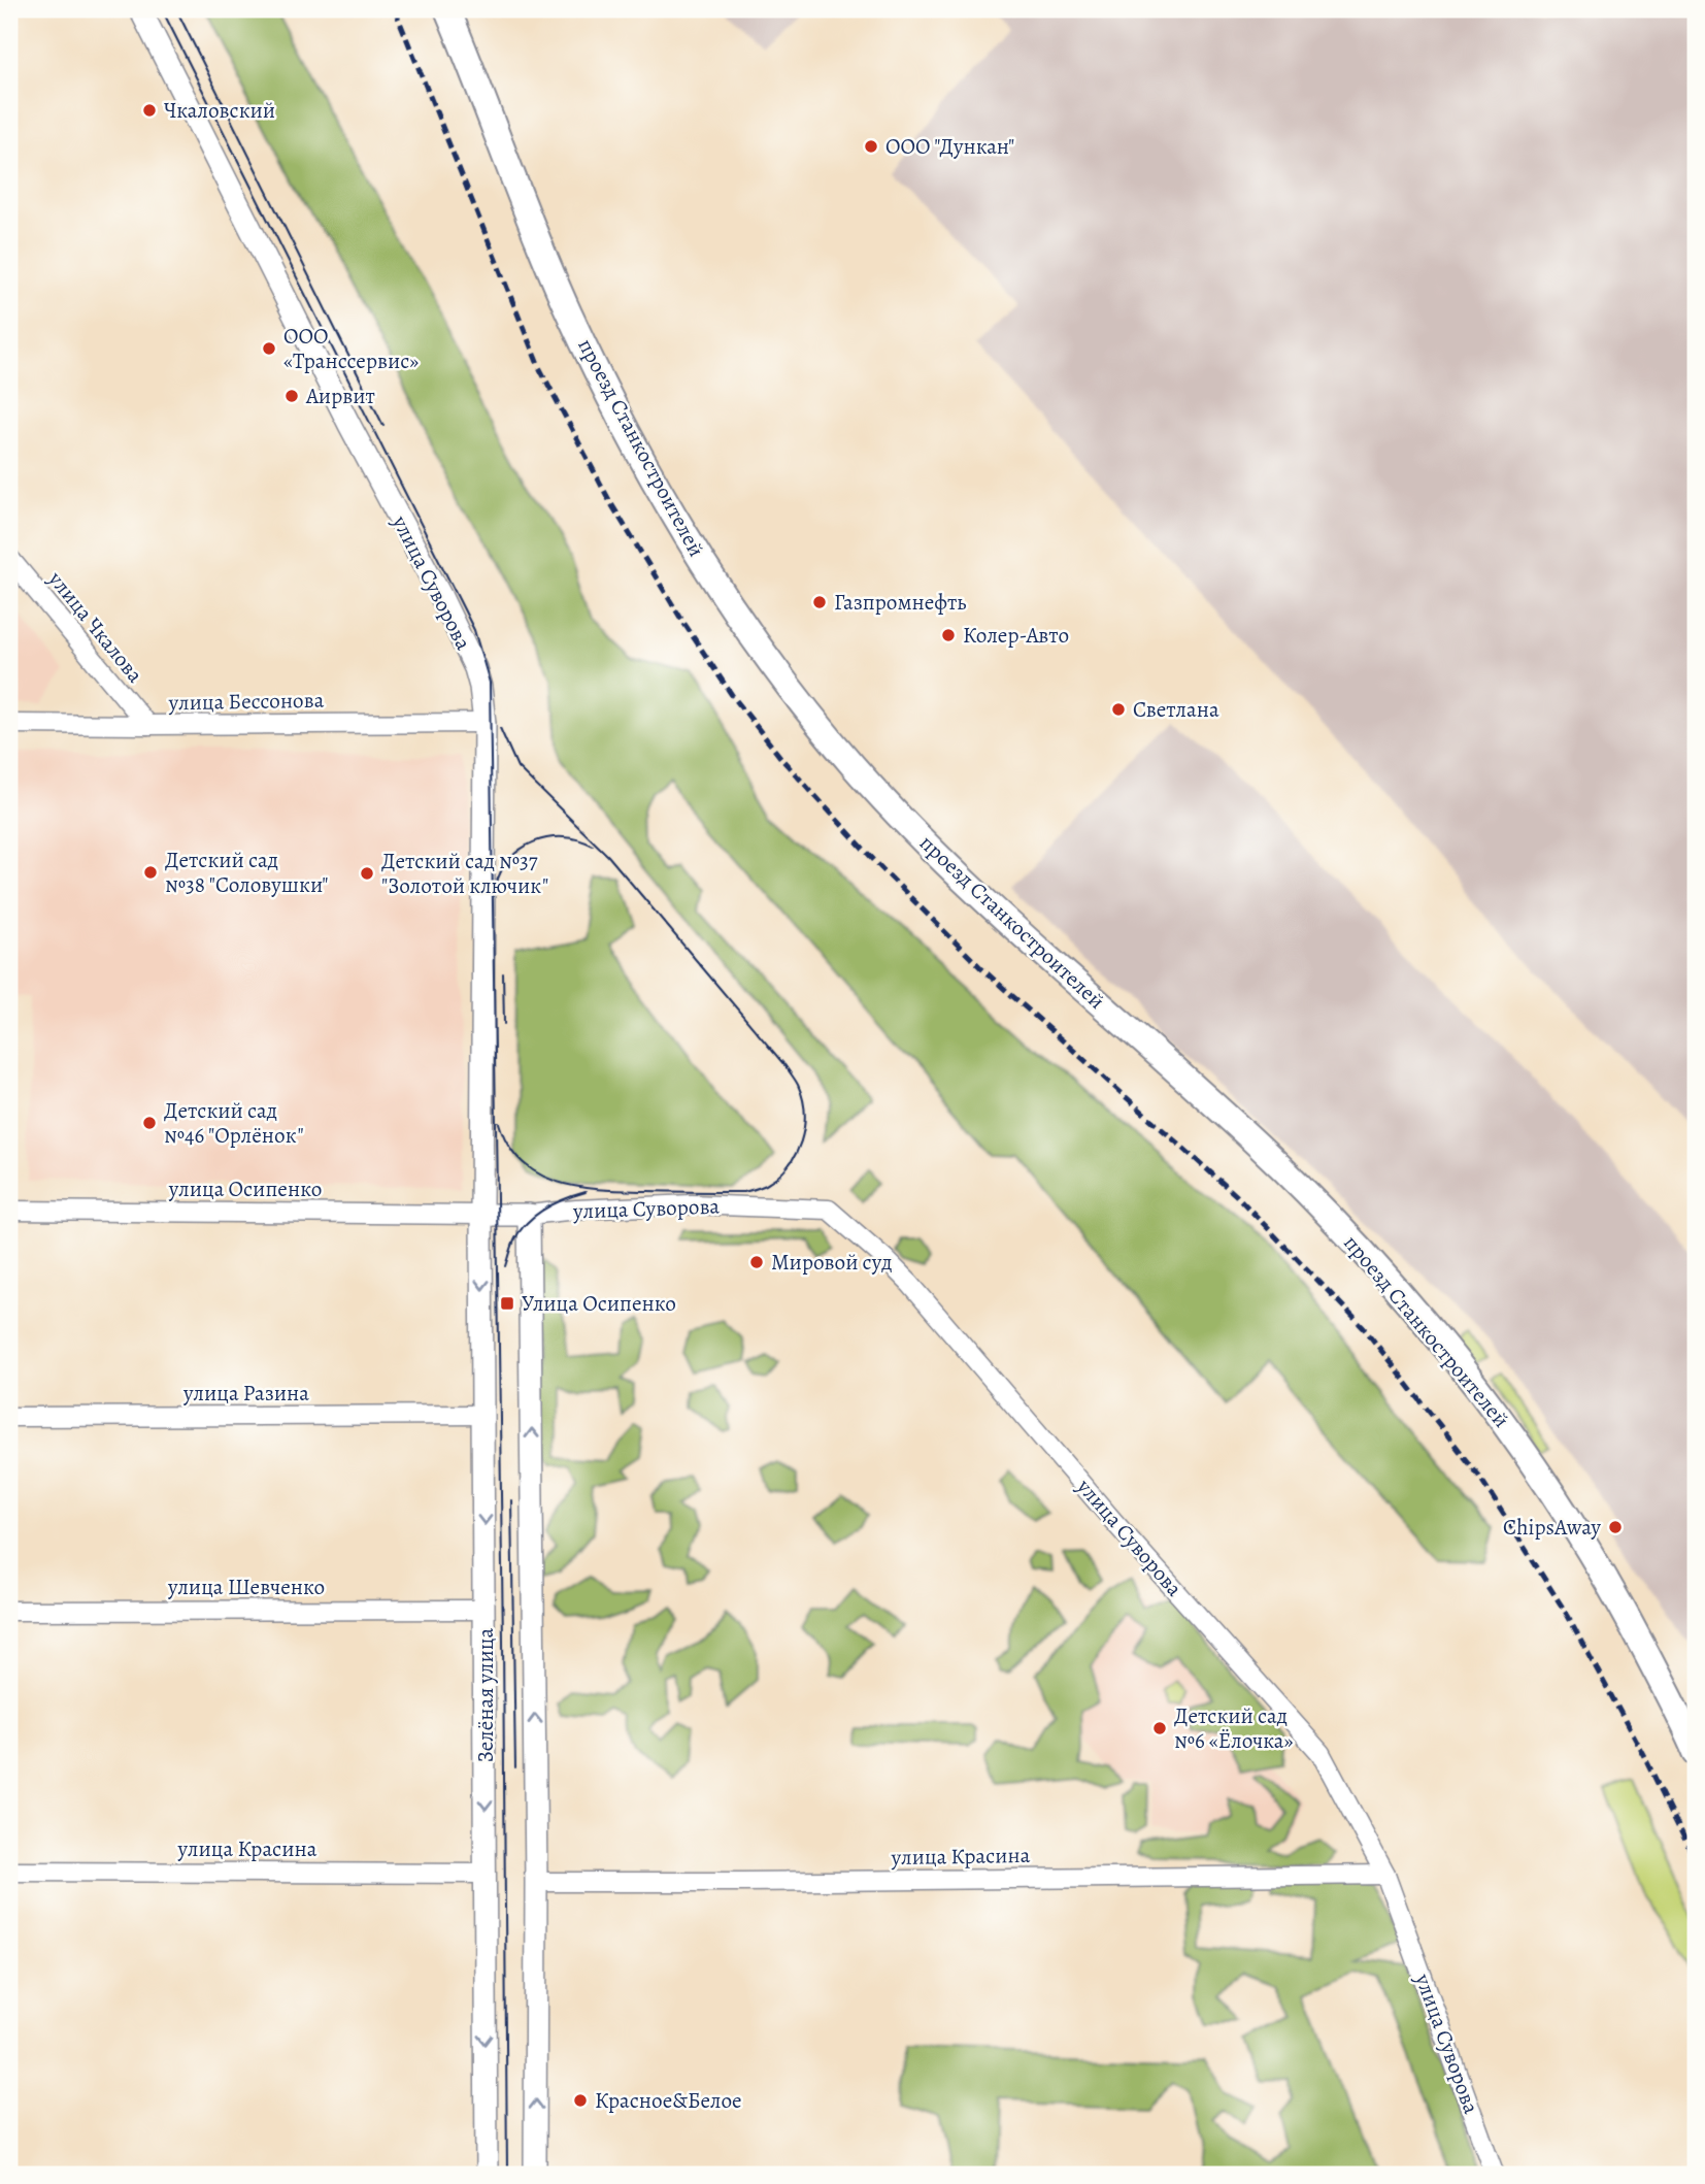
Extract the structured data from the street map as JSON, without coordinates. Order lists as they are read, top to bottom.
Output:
{
  "streets": {
    "main road": ["проезд Станкостроителей"],
    "street": [
      "улица Суворова",
      "улица Чкалова",
      "улица Бессонова",
      "улица Осипенко",
      "улица Разина",
      "улица Шевченко",
      "Зелёная улица",
      "улица Красина"
    ]
  },
  "crossings": [
    ["улица Суворова", "улица Бессонова"],
    ["улица Суворова", "улица Осипенко"],
    ["улица Суворова", "Зелёная улица"],
    ["улица Суворова", "улица Красина"],
    ["улица Чкалова", "улица Бессонова"],
    ["улица Осипенко", "Зелёная улица"],
    ["улица Разина", "Зелёная улица"],
    ["улица Шевченко", "Зелёная улица"],
    ["Зелёная улица", "улица Красина"]
  ],
  "places": {
    "other": [
      "Чкаловский",
      "ООО \"Дункан\"",
      "ООО «Транссервис»",
      "Аирвит",
      "Газпромнефть",
      "Колер-Авто",
      "Светлана",
      "Детский сад №38 \"Соловушки\"",
      "Детский сад №37 \"Золотой ключик\"",
      "Детский сад №46 \"Орлёнок\"",
      "Мировой суд",
      "ChipsAway",
      "Детский сад №6 «Ёлочка»",
      "Красное&Белое"
    ],
    "transit": ["Улица Осипенко"]
  }
}
